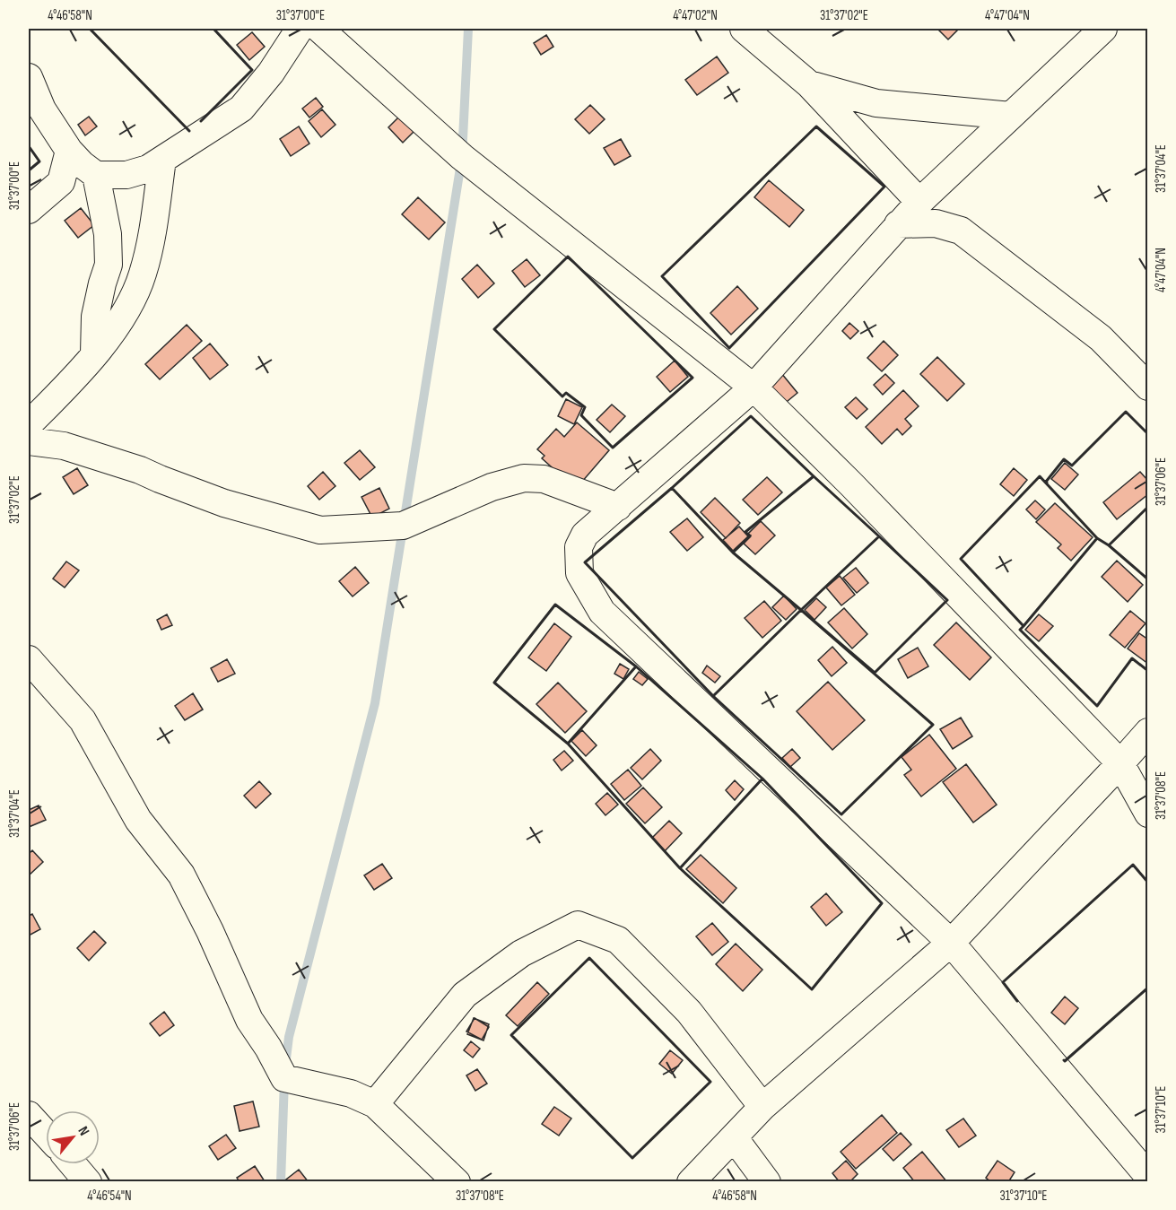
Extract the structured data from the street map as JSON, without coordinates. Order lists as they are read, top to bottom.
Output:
{
  "north": "top right",
  "coordinates": [
    "4°46'58\"N",
    "31°37'00\"E",
    "4°47'02\"N",
    "31°37'02\"E",
    "4°47'04\"N",
    "31°37'04\"E",
    "31°37'06\"E",
    "31°37'08\"E",
    "31°37'10\"E",
    "4°46'54\"N"
  ]
}
